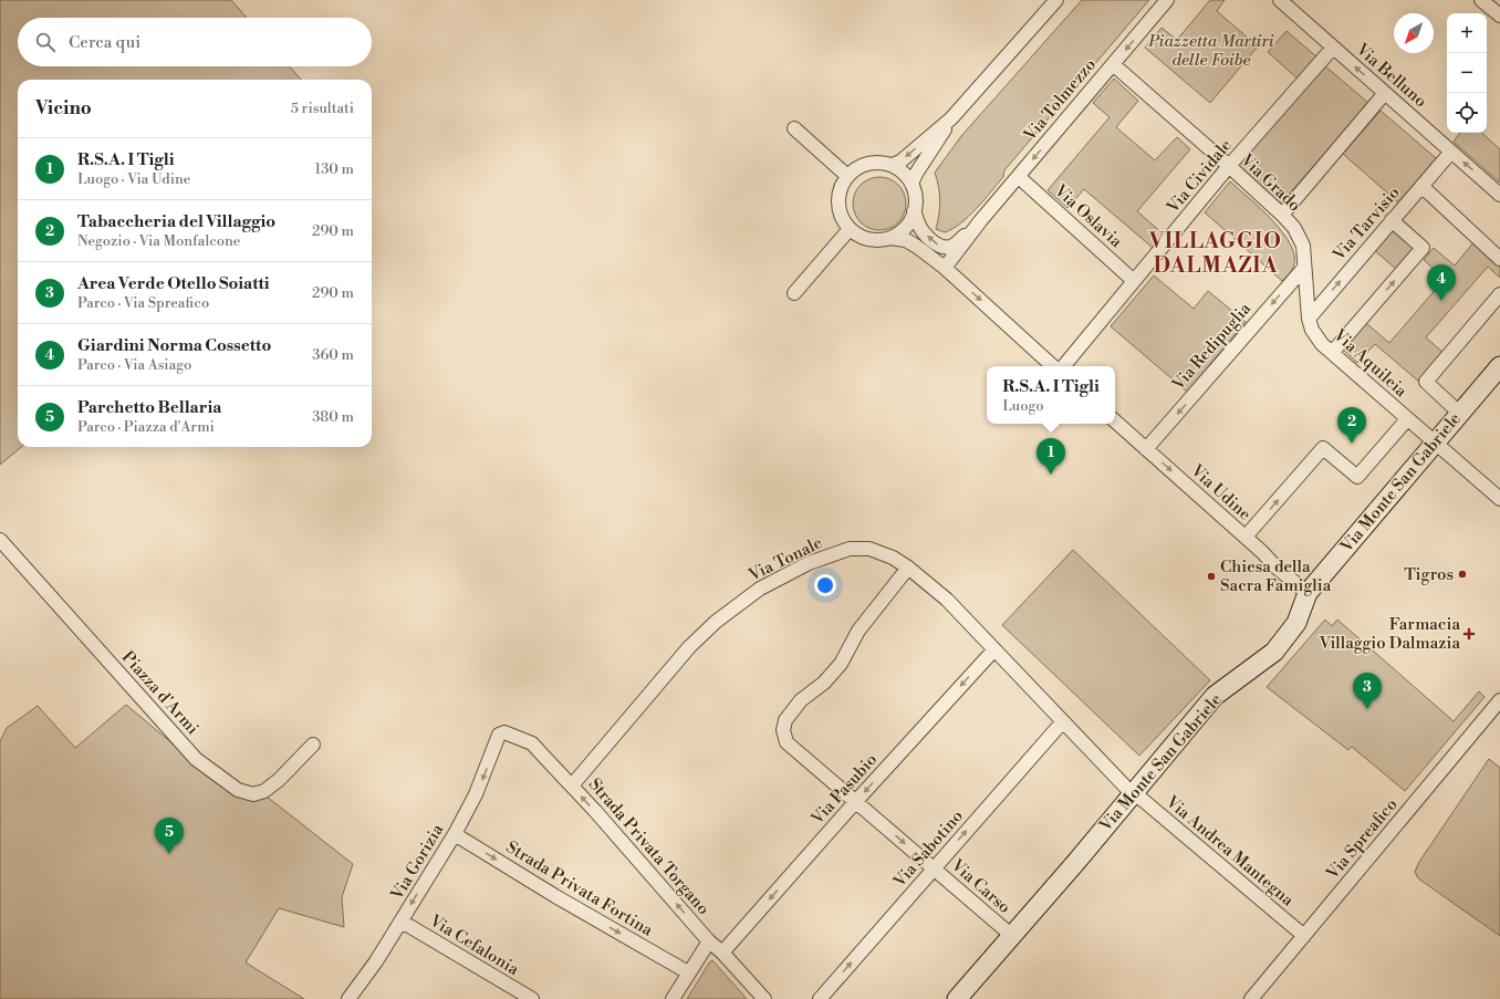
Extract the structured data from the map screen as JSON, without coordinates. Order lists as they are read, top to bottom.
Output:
{
  "streets": {
    "street": [
      "Via Belluno",
      "Via Tolmezzo",
      "Via Cividale",
      "Via Grado",
      "Via Oslavia",
      "Via Tarvisio",
      "Via Redipuglia",
      "Via Aquileia",
      "Via Monte San Gabriele",
      "Via Udine",
      "Via Tonale",
      "Piazza d'Armi",
      "Via Pasubio",
      "Via Spreafico",
      "Strada Privata Torgano",
      "Via Sabotino",
      "Via Andrea Mantegna",
      "Via Gorizia",
      "Via Carso",
      "Strada Privata Fortina",
      "Via Cefalonia"
    ]
  },
  "crossings": [
    ["Via Belluno", "Via Cividale"],
    ["Via Belluno", "Via Tarvisio"],
    ["Via Tolmezzo", "Via Grado"],
    ["Via Tolmezzo", "Via Oslavia"],
    ["Via Cividale", "Via Grado"],
    ["Via Cividale", "Via Oslavia"],
    ["Via Grado", "Via Redipuglia"],
    ["Via Grado", "Via Aquileia"],
    ["Via Tarvisio", "Via Aquileia"],
    ["Via Redipuglia", "Via Aquileia"],
    ["Via Redipuglia", "Via Udine"],
    ["Via Aquileia", "Via Monte San Gabriele"],
    ["Via Monte San Gabriele", "Via Udine"],
    ["Via Monte San Gabriele", "Via Tonale"],
    ["Via Monte San Gabriele", "Via Andrea Mantegna"],
    ["Via Monte San Gabriele", "Via Carso"],
    ["Via Tonale", "Via Pasubio"],
    ["Via Tonale", "Strada Privata Torgano"],
    ["Via Tonale", "Via Sabotino"],
    ["Via Tonale", "Via Andrea Mantegna"],
    ["Via Tonale", "Via Carso"],
    ["Via Pasubio", "Strada Privata Torgano"],
    ["Via Pasubio", "Via Carso"],
    ["Via Spreafico", "Via Andrea Mantegna"],
    ["Strada Privata Torgano", "Via Gorizia"],
    ["Via Sabotino", "Via Carso"],
    ["Via Gorizia", "Strada Privata Fortina"],
    ["Via Gorizia", "Via Cefalonia"]
  ],
  "one_way": [
    "Via Redipuglia",
    "Via Udine",
    "Via Pasubio",
    "Strada Privata Torgano",
    "Via Sabotino",
    "Via Gorizia",
    "Strada Privata Fortina"
  ],
  "districts": ["VILLAGGIO DALMAZIA"],
  "parks": ["Piazzetta Martiri delle Foibe"],
  "places": {
    "other": ["Tigros", "Chiesa della Sacra Famiglia"],
    "health": ["Farmacia Villaggio Dalmazia"]
  },
  "north": "bottom left",
  "page": {
    "map_buttons": ["+", "−"],
    "search": "Cerca qui",
    "heading": ["Vicino", "5 risultati"],
    "list": [
      {
        "mark": "1",
        "name": "R.S.A. I Tigli",
        "note": "Luogo · Via Udine",
        "value": "130 m"
      },
      {
        "mark": "2",
        "name": "Tabaccheria del Villaggio",
        "note": "Negozio · Via Monfalcone",
        "value": "290 m"
      },
      {
        "mark": "3",
        "name": "Area Verde Otello Soiatti",
        "note": "Parco · Via Spreafico",
        "value": "290 m"
      },
      {
        "mark": "4",
        "name": "Giardini Norma Cossetto",
        "note": "Parco · Via Asiago",
        "value": "360 m"
      },
      {
        "mark": "5",
        "name": "Parchetto Bellaria",
        "note": "Parco · Piazza d'Armi",
        "value": "380 m"
      }
    ],
    "pins": [
      "4",
      "2",
      "1",
      "3",
      "5"
    ],
    "popup": ["R.S.A. I Tigli", "Luogo"]
  }
}
